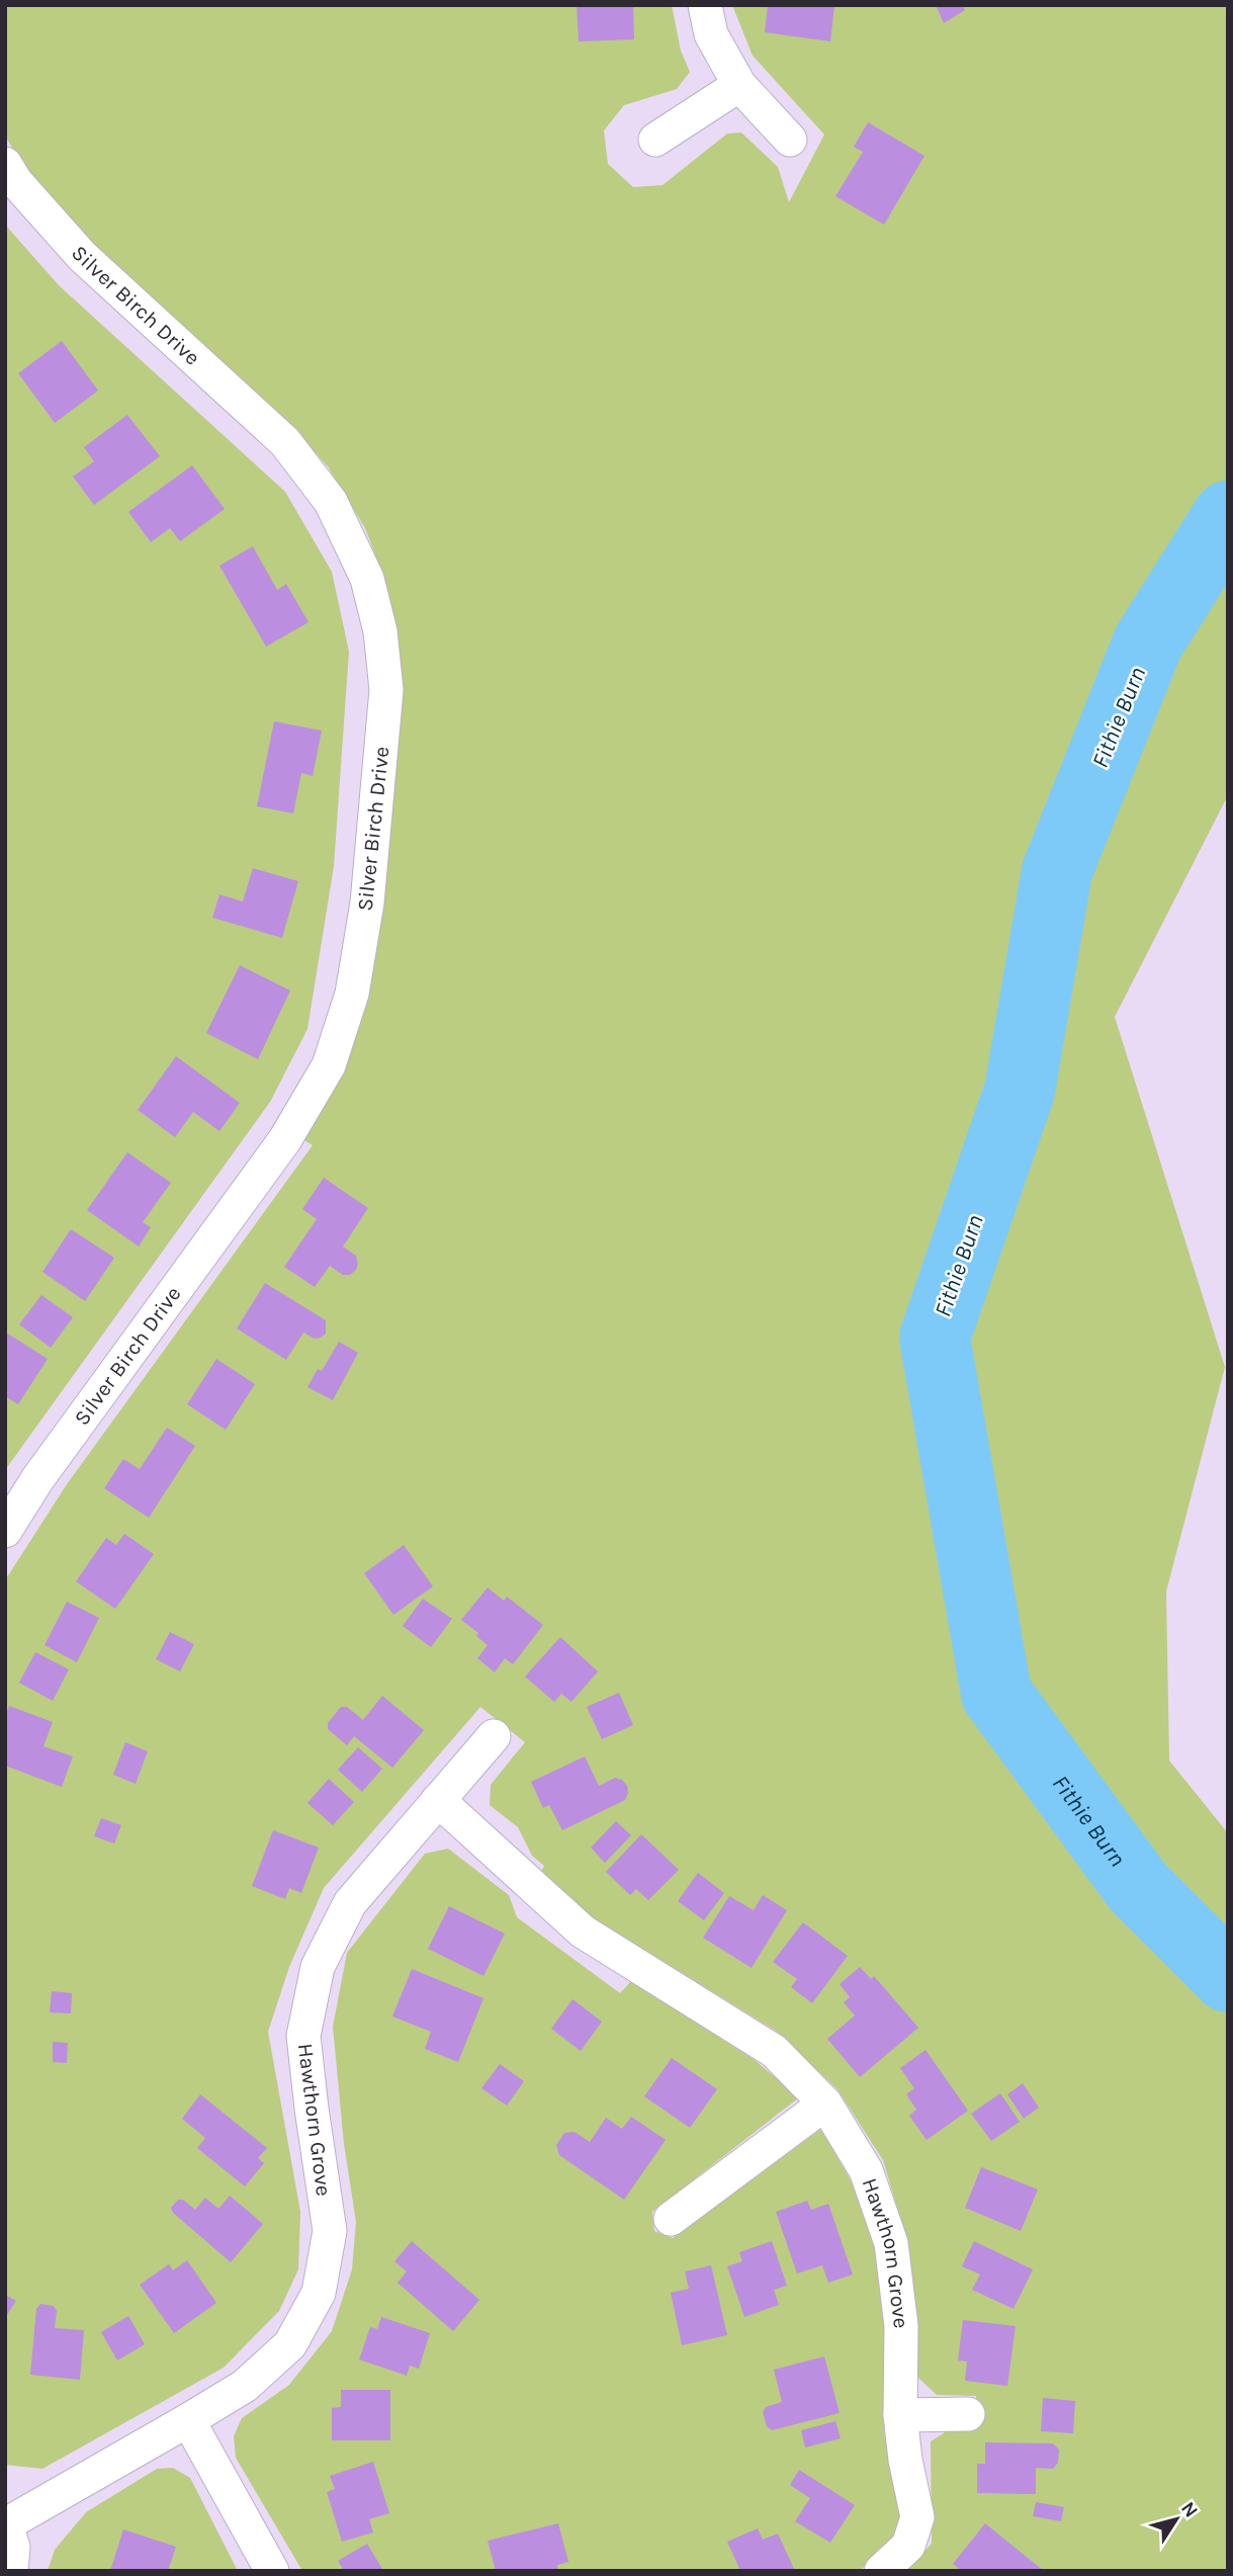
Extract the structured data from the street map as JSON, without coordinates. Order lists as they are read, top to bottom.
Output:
{
  "streets": {
    "street": ["Silver Birch Drive", "Hawthorn Grove"]
  },
  "water": ["Fithie Burn"],
  "north": "top right"
}
